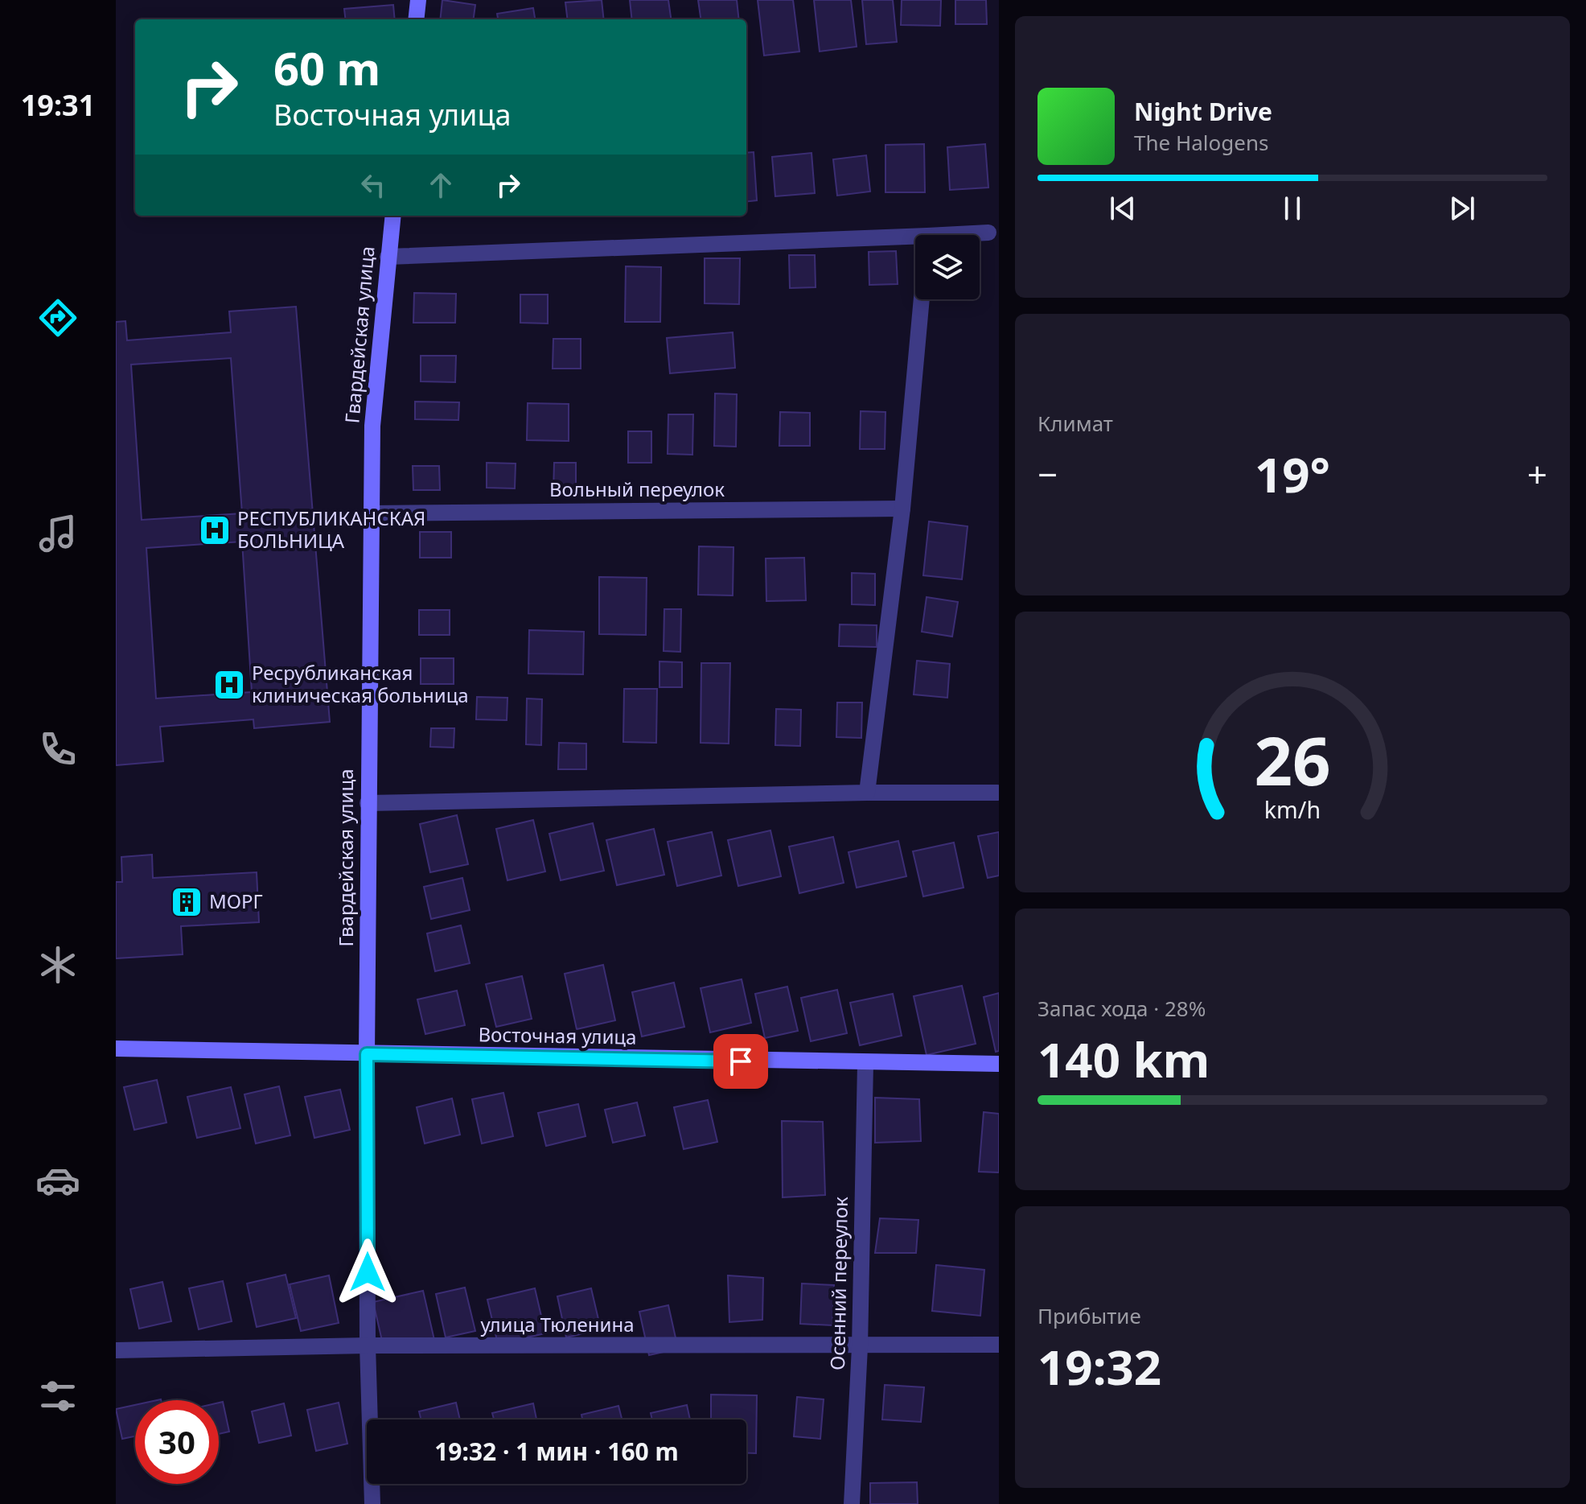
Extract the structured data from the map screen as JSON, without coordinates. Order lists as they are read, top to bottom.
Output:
{
  "streets": {
    "street": [
      "Гвардейская улица",
      "Вольный переулок",
      "Восточная улица",
      "Осенний переулок",
      "улица Тюленина"
    ]
  },
  "crossings": [
    ["Гвардейская улица", "Вольный переулок"],
    ["Гвардейская улица", "Восточная улица"],
    ["Гвардейская улица", "улица Тюленина"],
    ["Восточная улица", "Осенний переулок"],
    ["Осенний переулок", "улица Тюленина"]
  ],
  "places": {
    "hospital": ["РЕСПУБЛИКАНСКАЯ БОЛЬНИЦА", "Ресрубликанская клиническая больница"],
    "building": ["МОРГ"]
  },
  "page": {
    "tabs": "19:31",
    "turn": ["60 m", "Восточная улица"],
    "song": ["Night Drive", "The Halogens"],
    "tile": [
      "Климат",
      ["Запас хода · 28%", "140 km"],
      ["Прибытие", "19:32"]
    ],
    "heat": ["−", "19°", "+"],
    "limit": "30",
    "trip": "19:32 · 1 мин · 160 m",
    "gauge": ["26", "km/h"]
  }
}
